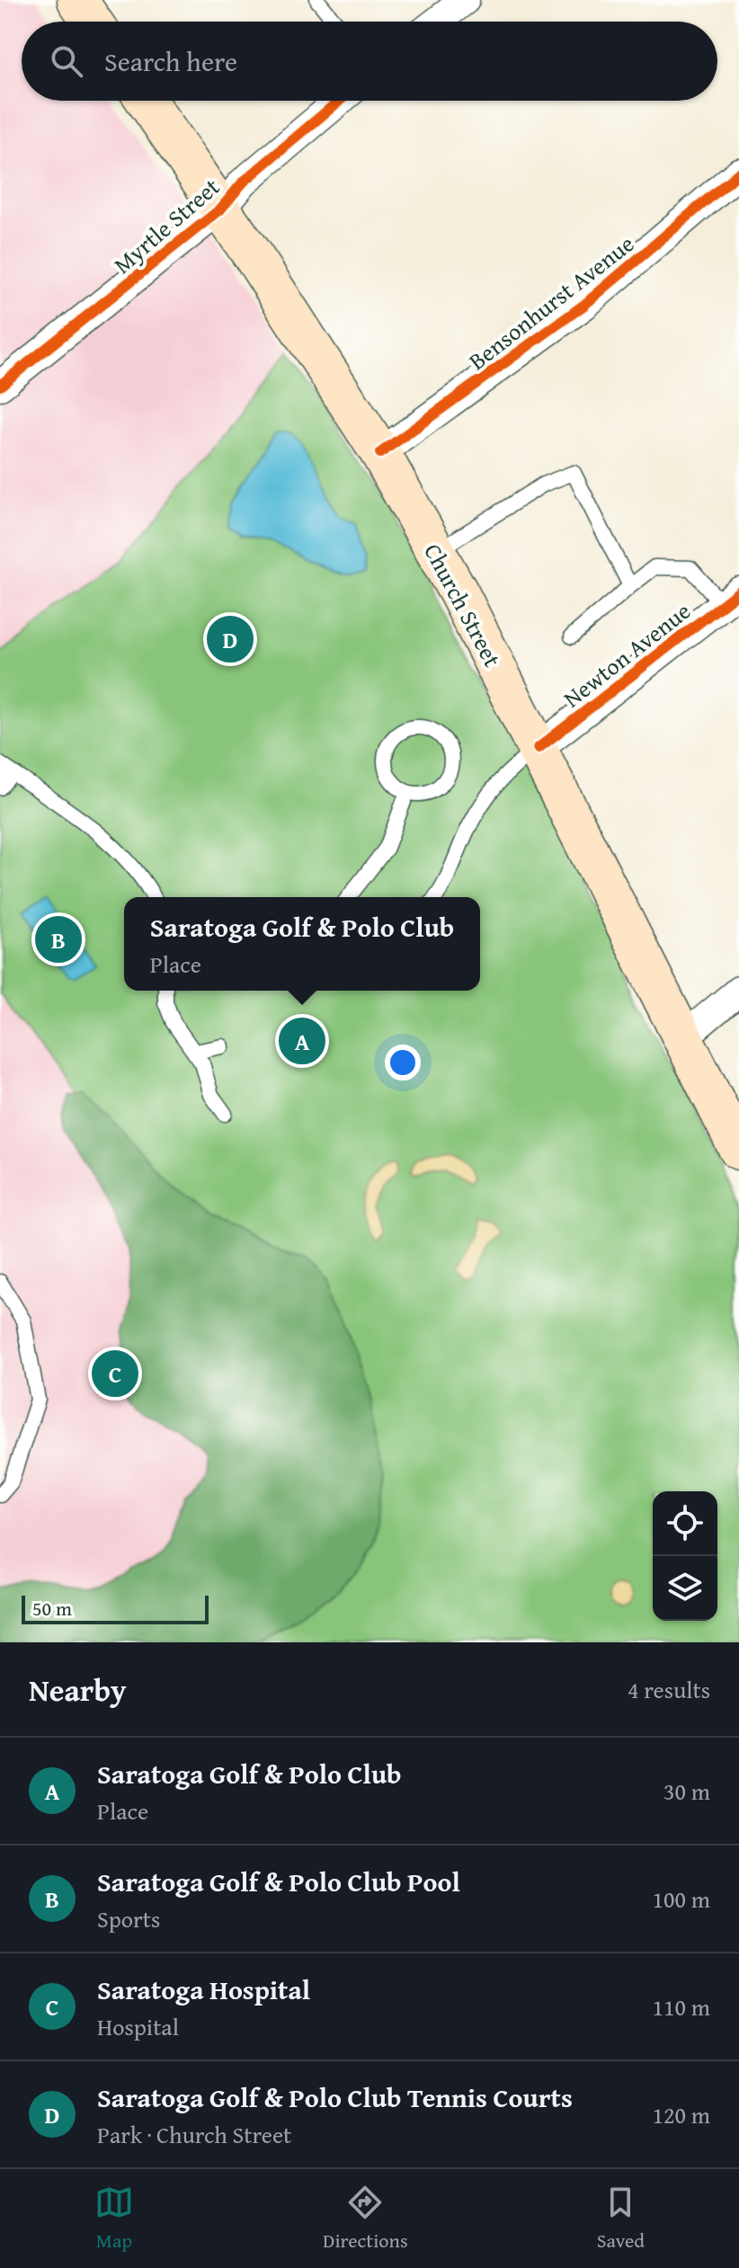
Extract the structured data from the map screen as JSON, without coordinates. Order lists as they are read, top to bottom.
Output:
{
  "streets": {
    "main road": ["Church Street"],
    "street": ["Myrtle Street", "Bensonhurst Avenue", "Newton Avenue"]
  },
  "crossings": [
    ["Myrtle Street", "Church Street"],
    ["Bensonhurst Avenue", "Church Street"],
    ["Church Street", "Newton Avenue"]
  ],
  "scale_bar": "50 m",
  "page": {
    "search": "Search here",
    "pins": [
      "D",
      "B",
      "A",
      "C"
    ],
    "popup": ["Saratoga Golf & Polo Club", "Place"],
    "scale": "50 m",
    "heading": ["Nearby", "4 results"],
    "list": [
      {
        "mark": "A",
        "name": "Saratoga Golf & Polo Club",
        "note": "Place",
        "value": "30 m"
      },
      {
        "mark": "B",
        "name": "Saratoga Golf & Polo Club Pool",
        "note": "Sports",
        "value": "100 m"
      },
      {
        "mark": "C",
        "name": "Saratoga Hospital",
        "note": "Hospital",
        "value": "110 m"
      },
      {
        "mark": "D",
        "name": "Saratoga Golf & Polo Club Tennis Courts",
        "note": "Park · Church Street",
        "value": "120 m"
      }
    ],
    "nav": ["Map", "Directions", "Saved"]
  }
}
